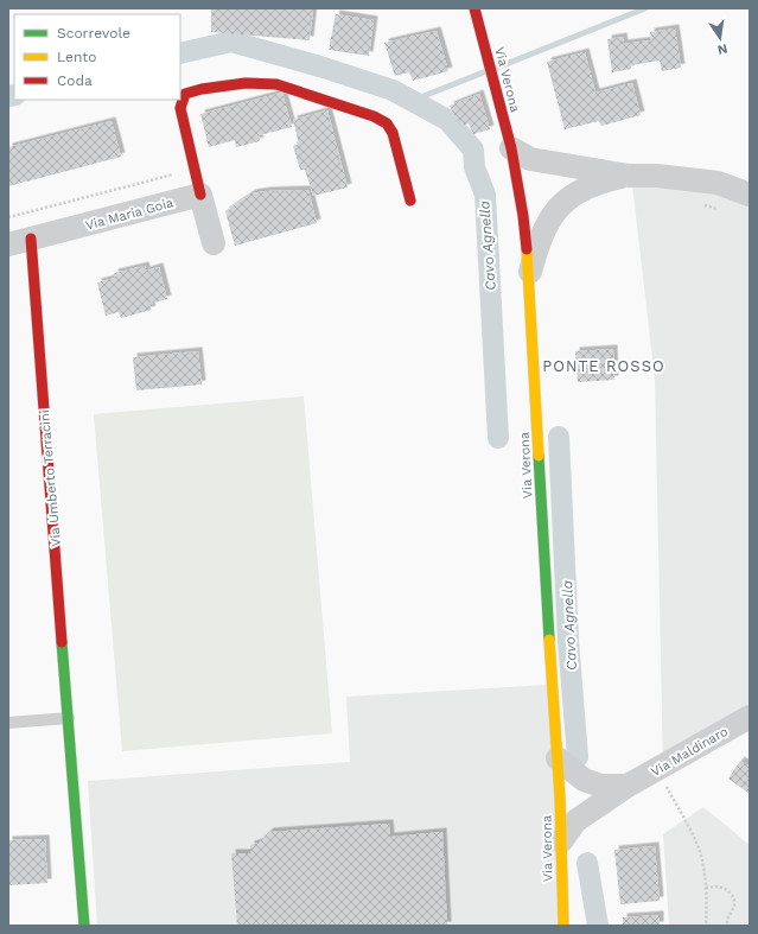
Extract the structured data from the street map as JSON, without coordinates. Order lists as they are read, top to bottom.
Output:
{
  "streets": {
    "street": [
      "Via Verona",
      "Via Maria Goia",
      "Via Umberto Terracini",
      "Via Maldinaro"
    ]
  },
  "crossings": [
    ["Via Verona", "Via Maldinaro"],
    ["Via Maria Goia", "Via Umberto Terracini"]
  ],
  "districts": ["PONTE ROSSO"],
  "water": ["Cavo Agnella"],
  "legend": ["Scorrevole", "Lento", "Coda"],
  "north": "bottom"
}
